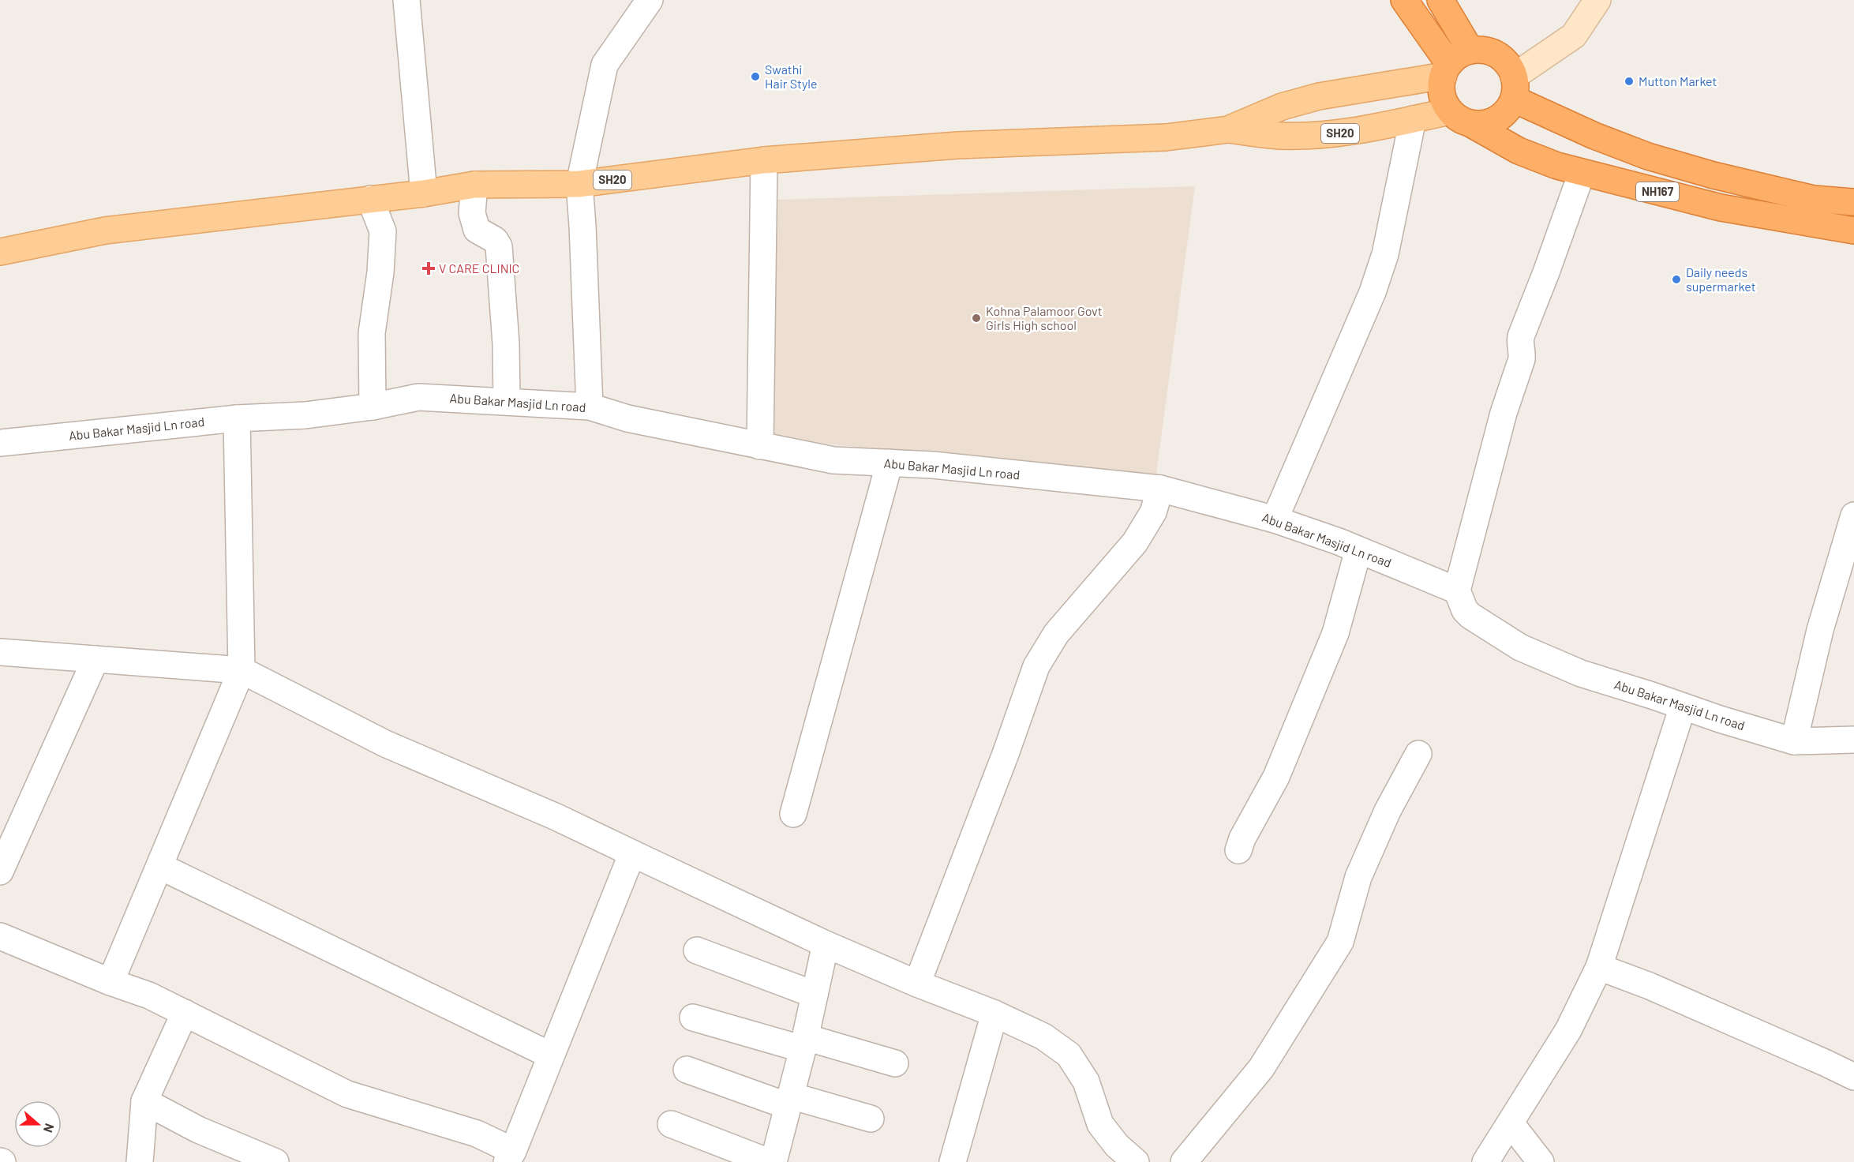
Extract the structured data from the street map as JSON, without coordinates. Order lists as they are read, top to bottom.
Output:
{
  "streets": {
    "highway": ["NH167"],
    "main road": ["SH20"],
    "street": ["Abu Bakar Masjid Ln road"]
  },
  "crossings": [
    ["SH20", "NH167"]
  ],
  "places": {
    "other": [
      "Swathi Hair Style",
      "Mutton Market",
      "Daily needs supermarket",
      "Kohna Palamoor Govt Girls High school"
    ],
    "health": ["V CARE CLINIC"]
  },
  "north": "right"
}
